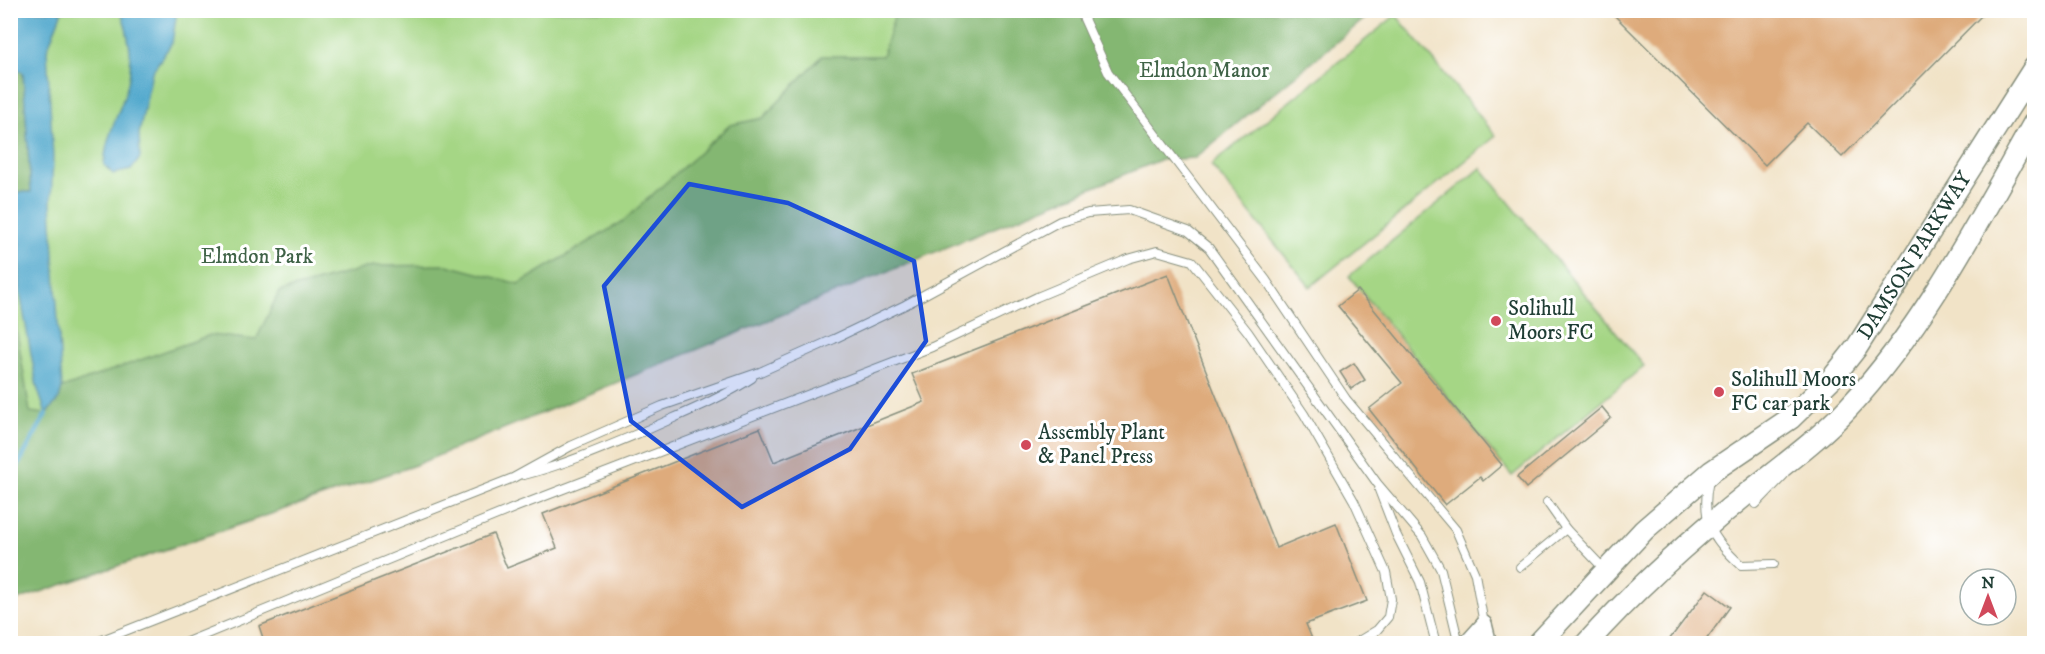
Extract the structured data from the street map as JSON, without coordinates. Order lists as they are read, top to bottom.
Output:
{
  "streets": {
    "street": ["DAMSON PARKWAY"]
  },
  "parks": ["Elmdon Manor", "Elmdon Park"],
  "places": ["Solihull Moors FC", "Solihull Moors FC car park", "Assembly Plant & Panel Press"],
  "north": "top"
}
